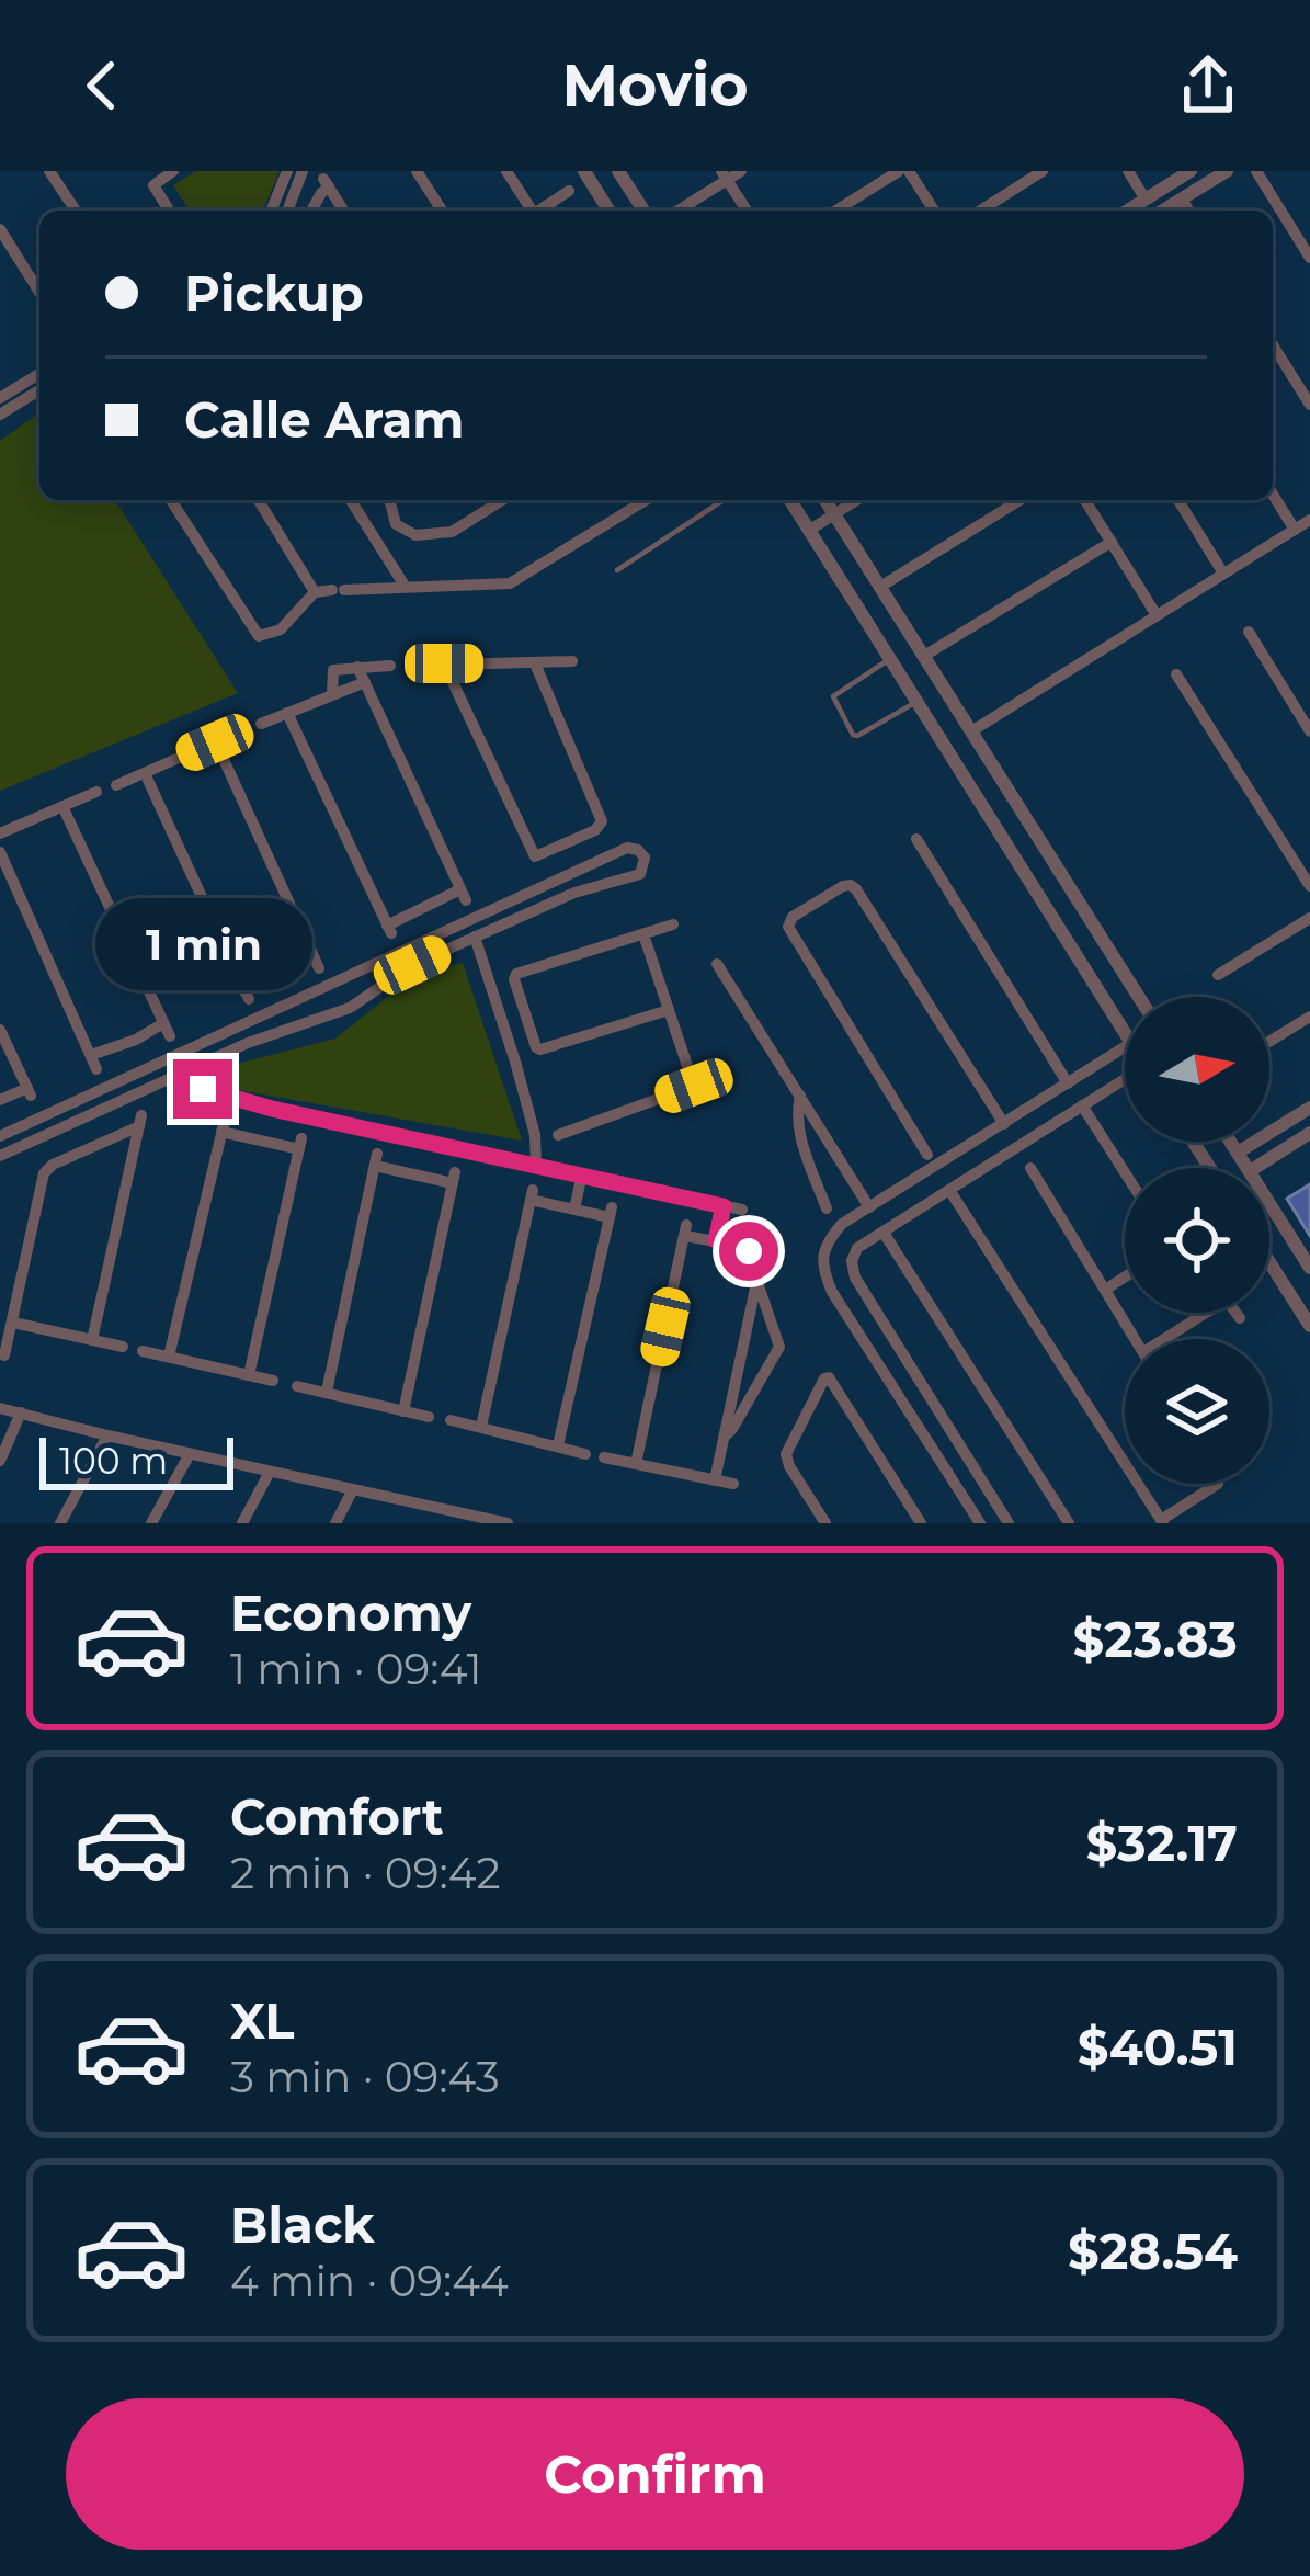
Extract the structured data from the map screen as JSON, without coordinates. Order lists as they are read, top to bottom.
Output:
{
  "scale_bar": "100 m",
  "north": "right",
  "page": {
    "header": "Movio",
    "banner": ["Pickup", "Calle Aram"],
    "bubble": "1 min",
    "scale": "100 m",
    "list": [
      {
        "name": "Economy",
        "note": "1 min · 09:41",
        "value": "$23.83"
      },
      {
        "name": "Comfort",
        "note": "2 min · 09:42",
        "value": "$32.17"
      },
      {
        "name": "XL",
        "note": "3 min · 09:43",
        "value": "$40.51"
      },
      {
        "name": "Black",
        "note": "4 min · 09:44",
        "value": "$28.54"
      }
    ],
    "buttons": "Confirm"
  }
}
